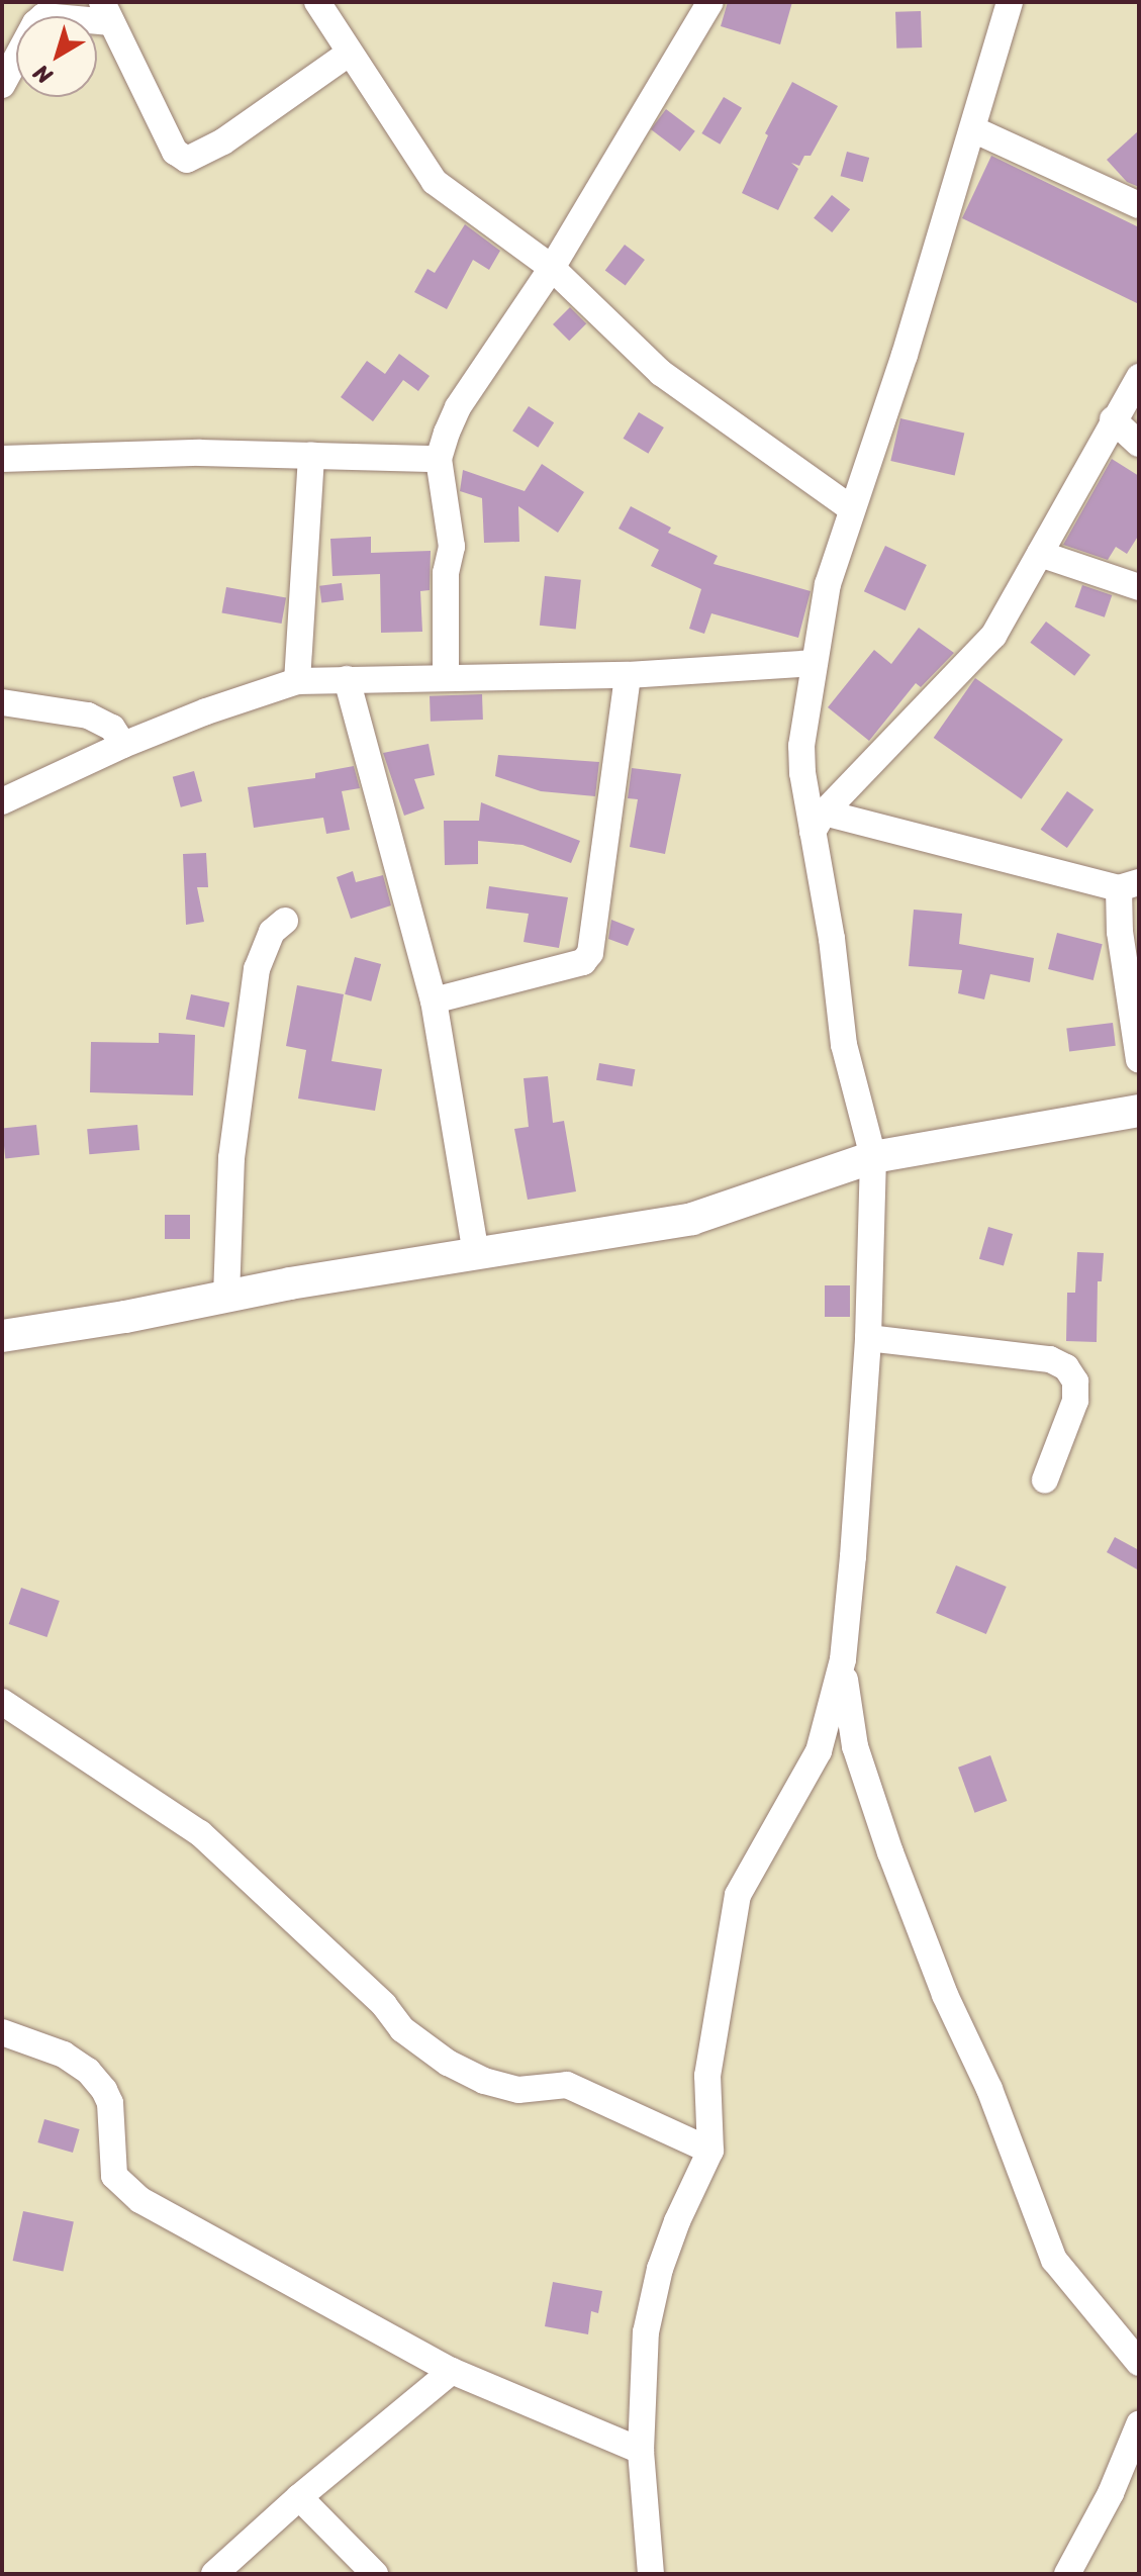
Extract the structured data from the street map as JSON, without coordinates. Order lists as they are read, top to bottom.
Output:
{
  "north": "bottom left"
}
